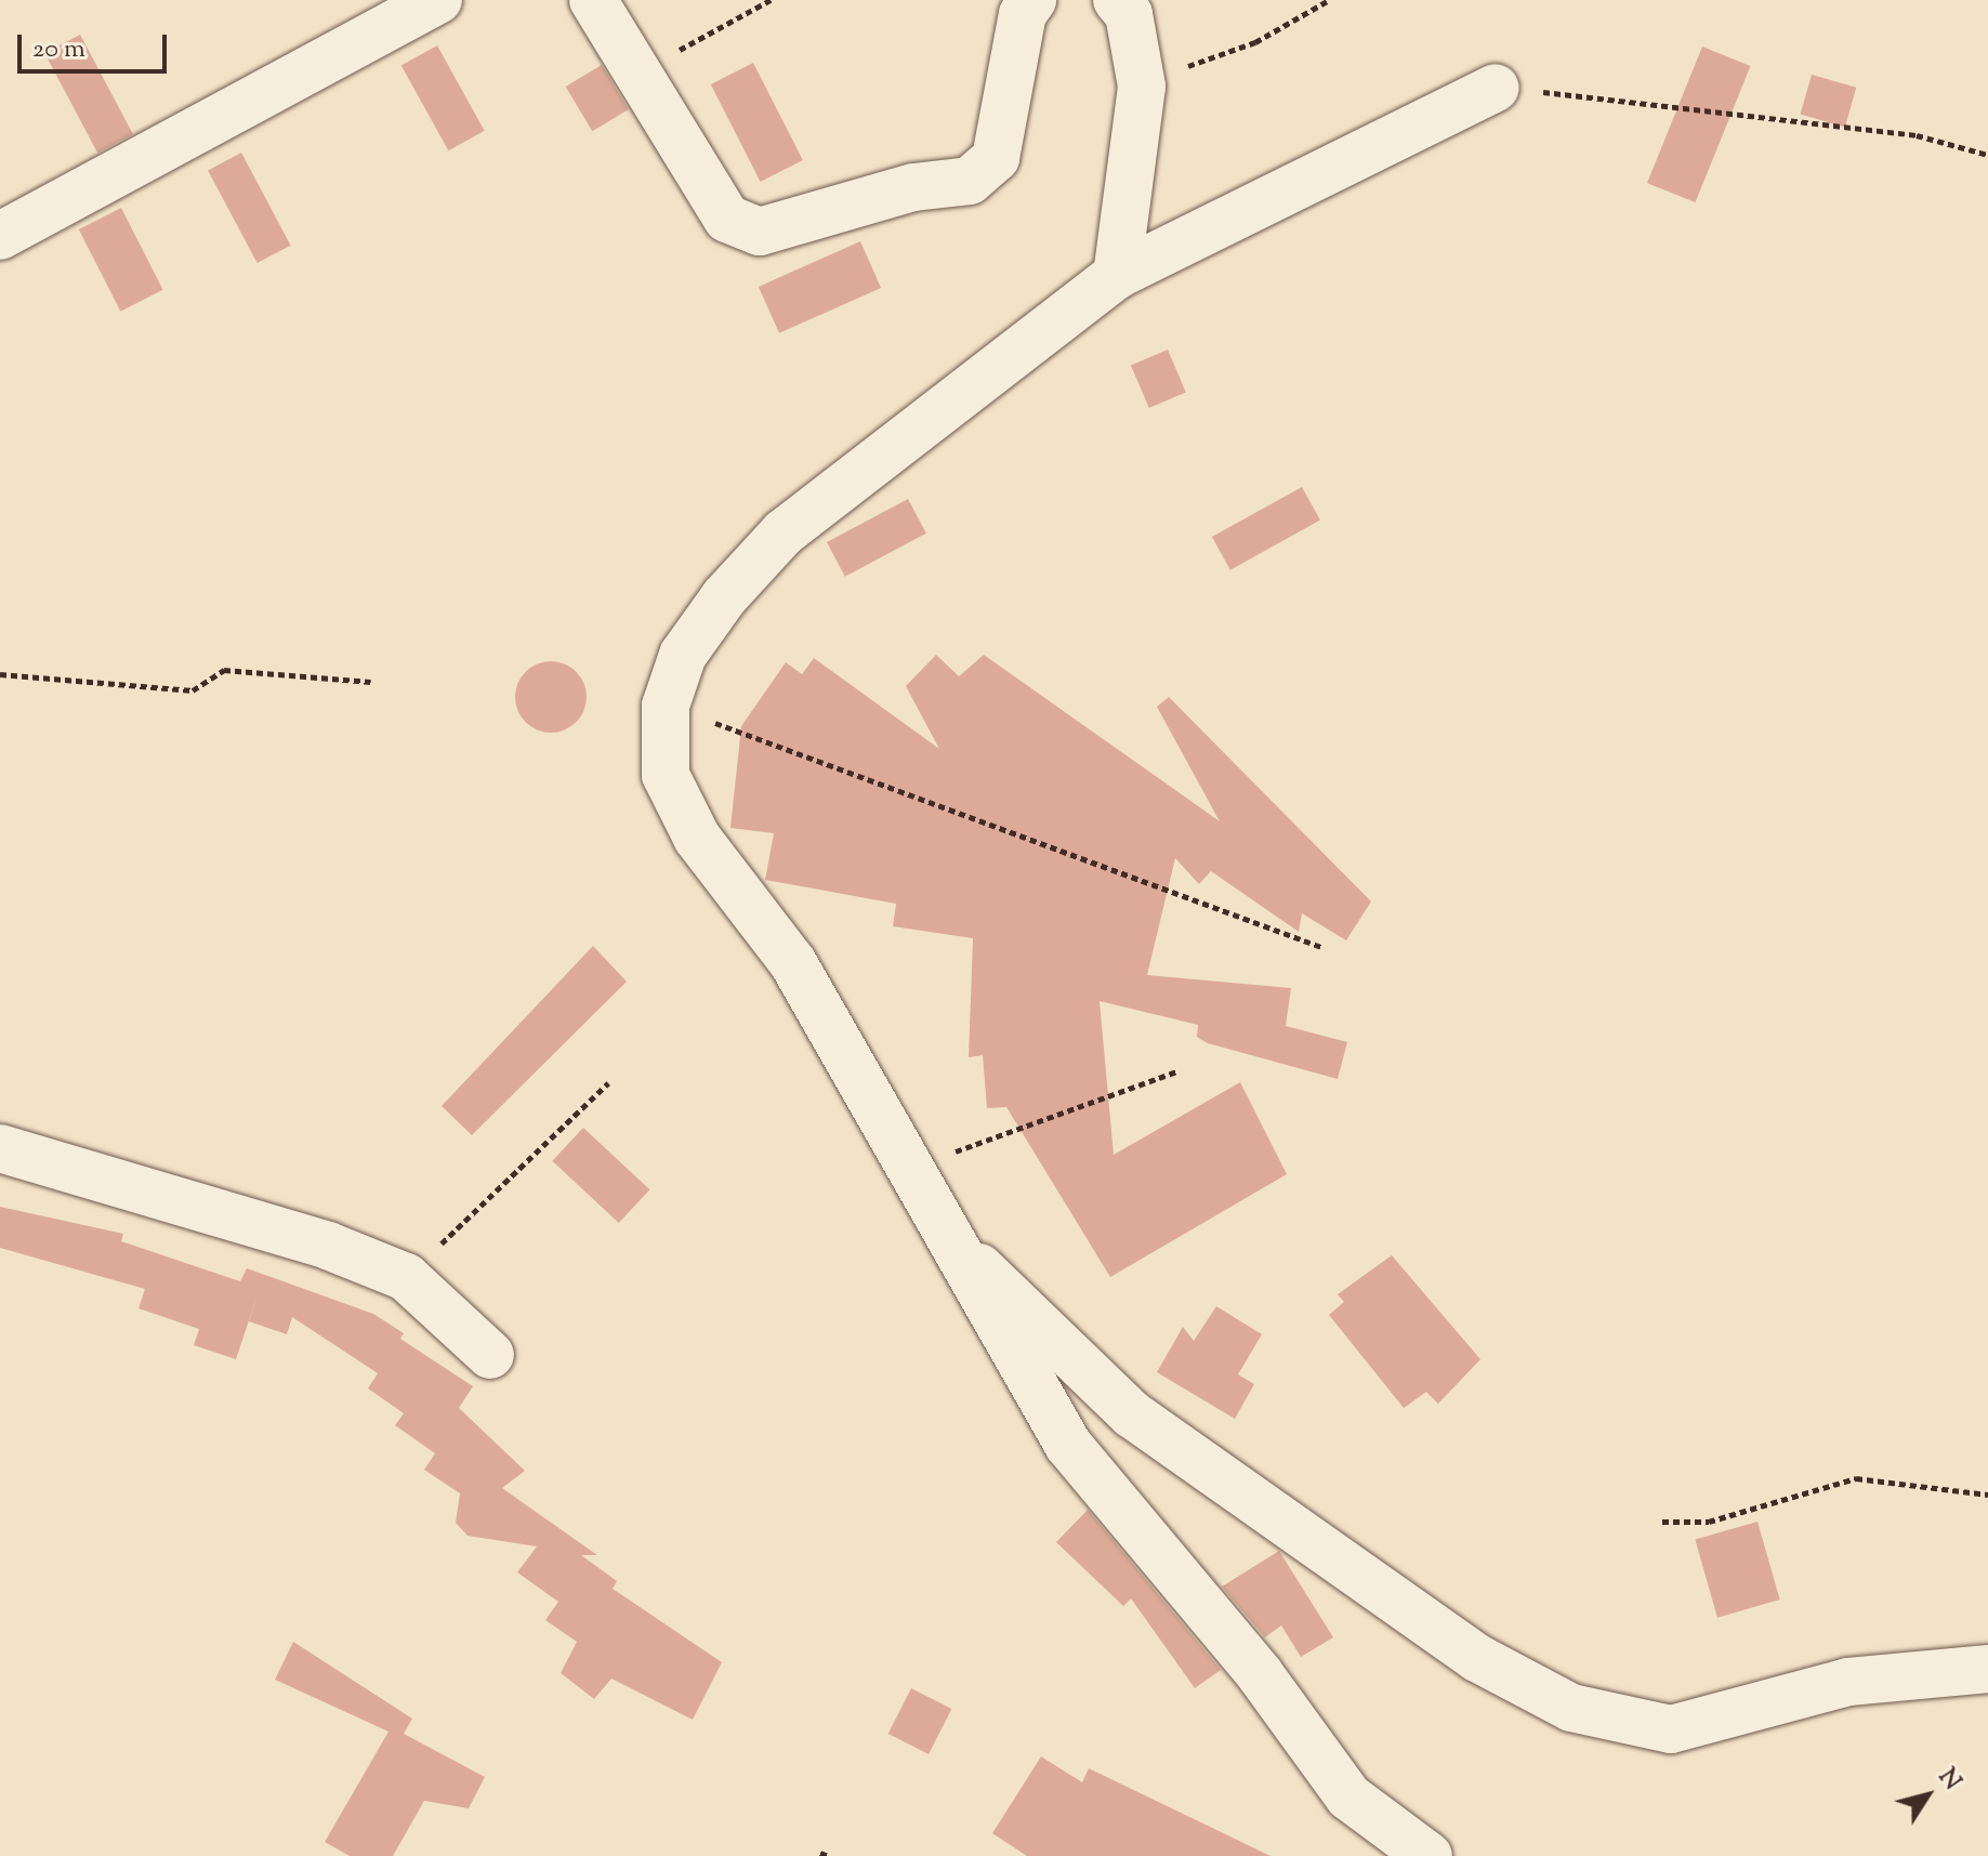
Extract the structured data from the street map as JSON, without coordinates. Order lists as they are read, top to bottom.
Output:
{
  "scale_bar": "20 m",
  "north": "top right"
}
